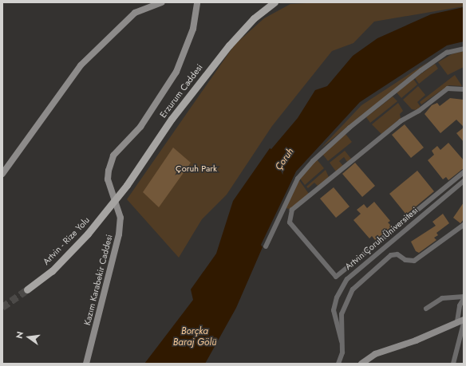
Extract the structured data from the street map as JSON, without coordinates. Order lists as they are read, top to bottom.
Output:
{
  "streets": {
    "main road": ["Erzurum Caddesi", "Artvin - Rize Yolu"],
    "street": ["Artvin Çoruh Üniversitesi", "Kazım Karabekir Caddesi"]
  },
  "crossings": [
    ["Erzurum Caddesi", "Artvin - Rize Yolu"],
    ["Erzurum Caddesi", "Kazım Karabekir Caddesi"],
    ["Artvin - Rize Yolu", "Kazım Karabekir Caddesi"]
  ],
  "water": ["Çoruh", "Borçka Baraj Gölü"],
  "parks": ["Çoruh Park"],
  "north": "left"
}
